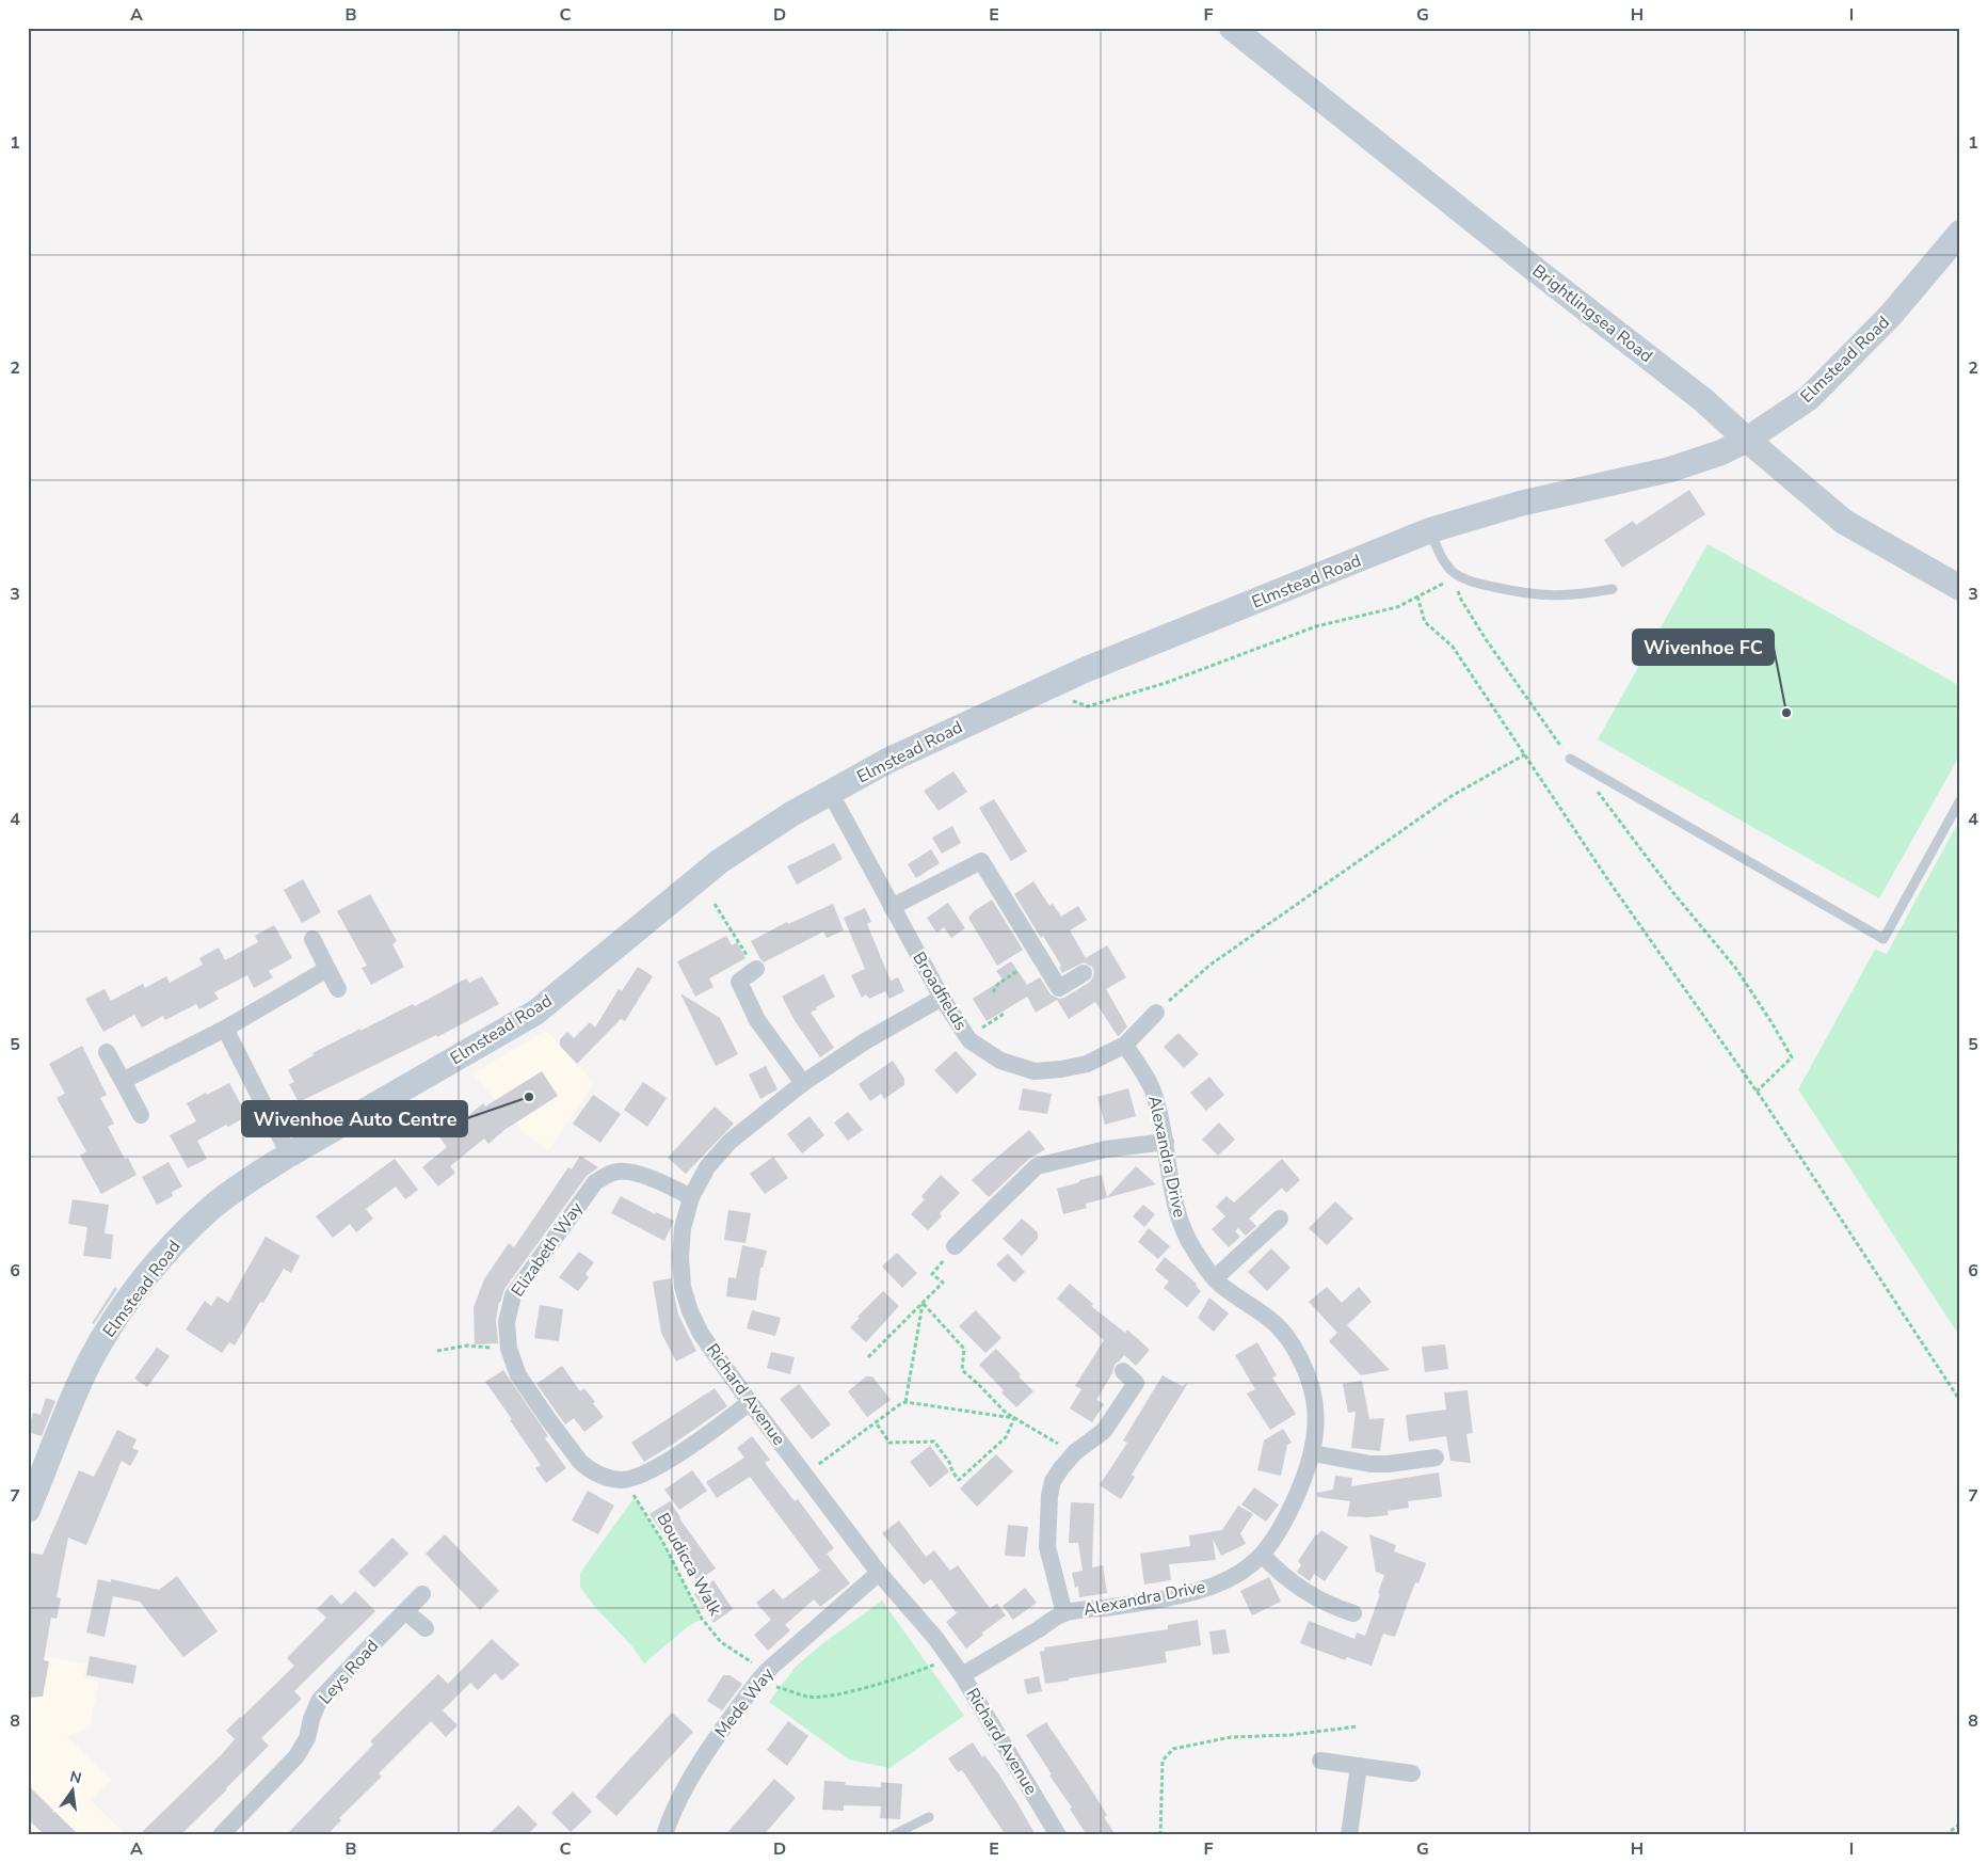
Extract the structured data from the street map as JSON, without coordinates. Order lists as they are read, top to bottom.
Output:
{
  "streets": {
    "street": [
      "Brightlingsea Road",
      "Elmstead Road",
      "Broadfields",
      "Alexandra Drive",
      "Elizabeth Way",
      "Richard Avenue",
      "Leys Road",
      "Mede Way"
    ],
    "path": ["Boudicca Walk"]
  },
  "crossings": [
    ["Brightlingsea Road", "Elmstead Road"],
    ["Elmstead Road", "Broadfields"],
    ["Broadfields", "Alexandra Drive"],
    ["Broadfields", "Richard Avenue"],
    ["Alexandra Drive", "Richard Avenue"],
    ["Elizabeth Way", "Richard Avenue"],
    ["Elizabeth Way", "Boudicca Walk"],
    ["Richard Avenue", "Boudicca Walk"],
    ["Richard Avenue", "Mede Way"],
    ["Boudicca Walk", "Mede Way"]
  ],
  "places": ["Wivenhoe FC", "Wivenhoe Auto Centre"],
  "north": "top",
  "grid": {
    "columns": [
      "A",
      "B",
      "C",
      "D",
      "E",
      "F",
      "G",
      "H",
      "I"
    ],
    "rows": [
      "1",
      "2",
      "3",
      "4",
      "5",
      "6",
      "7",
      "8"
    ]
  }
}
